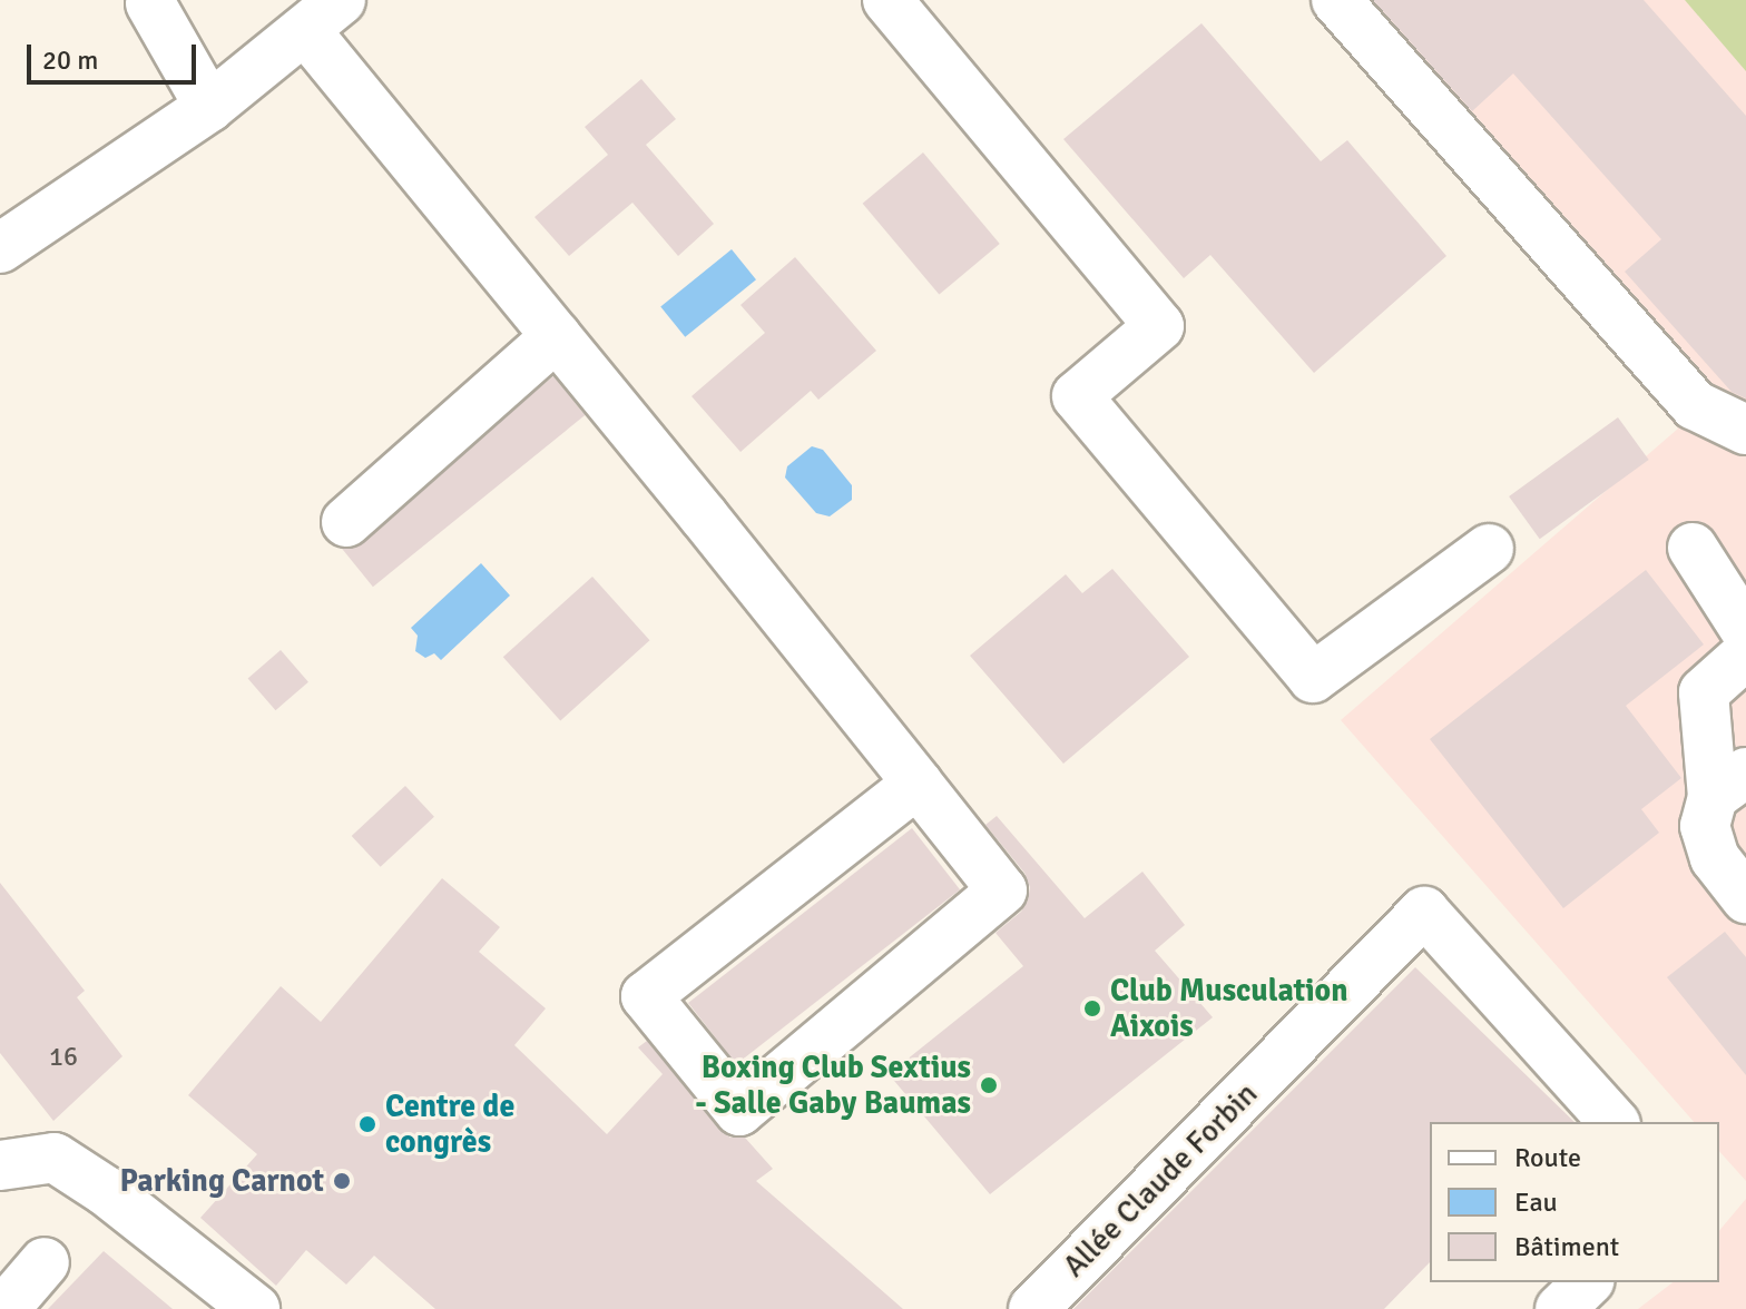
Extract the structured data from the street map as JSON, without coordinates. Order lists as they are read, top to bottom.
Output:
{
  "streets": {
    "street": ["Allée Claude Forbin"]
  },
  "places": [
    "Club Musculation Aixois",
    "Boxing Club Sextius - Salle Gaby Baumas",
    "Centre de congrès",
    "Parking Carnot"
  ],
  "house_numbers": ["16"],
  "legend": ["Route", "Eau", "Bâtiment"],
  "scale_bar": "20 m"
}
